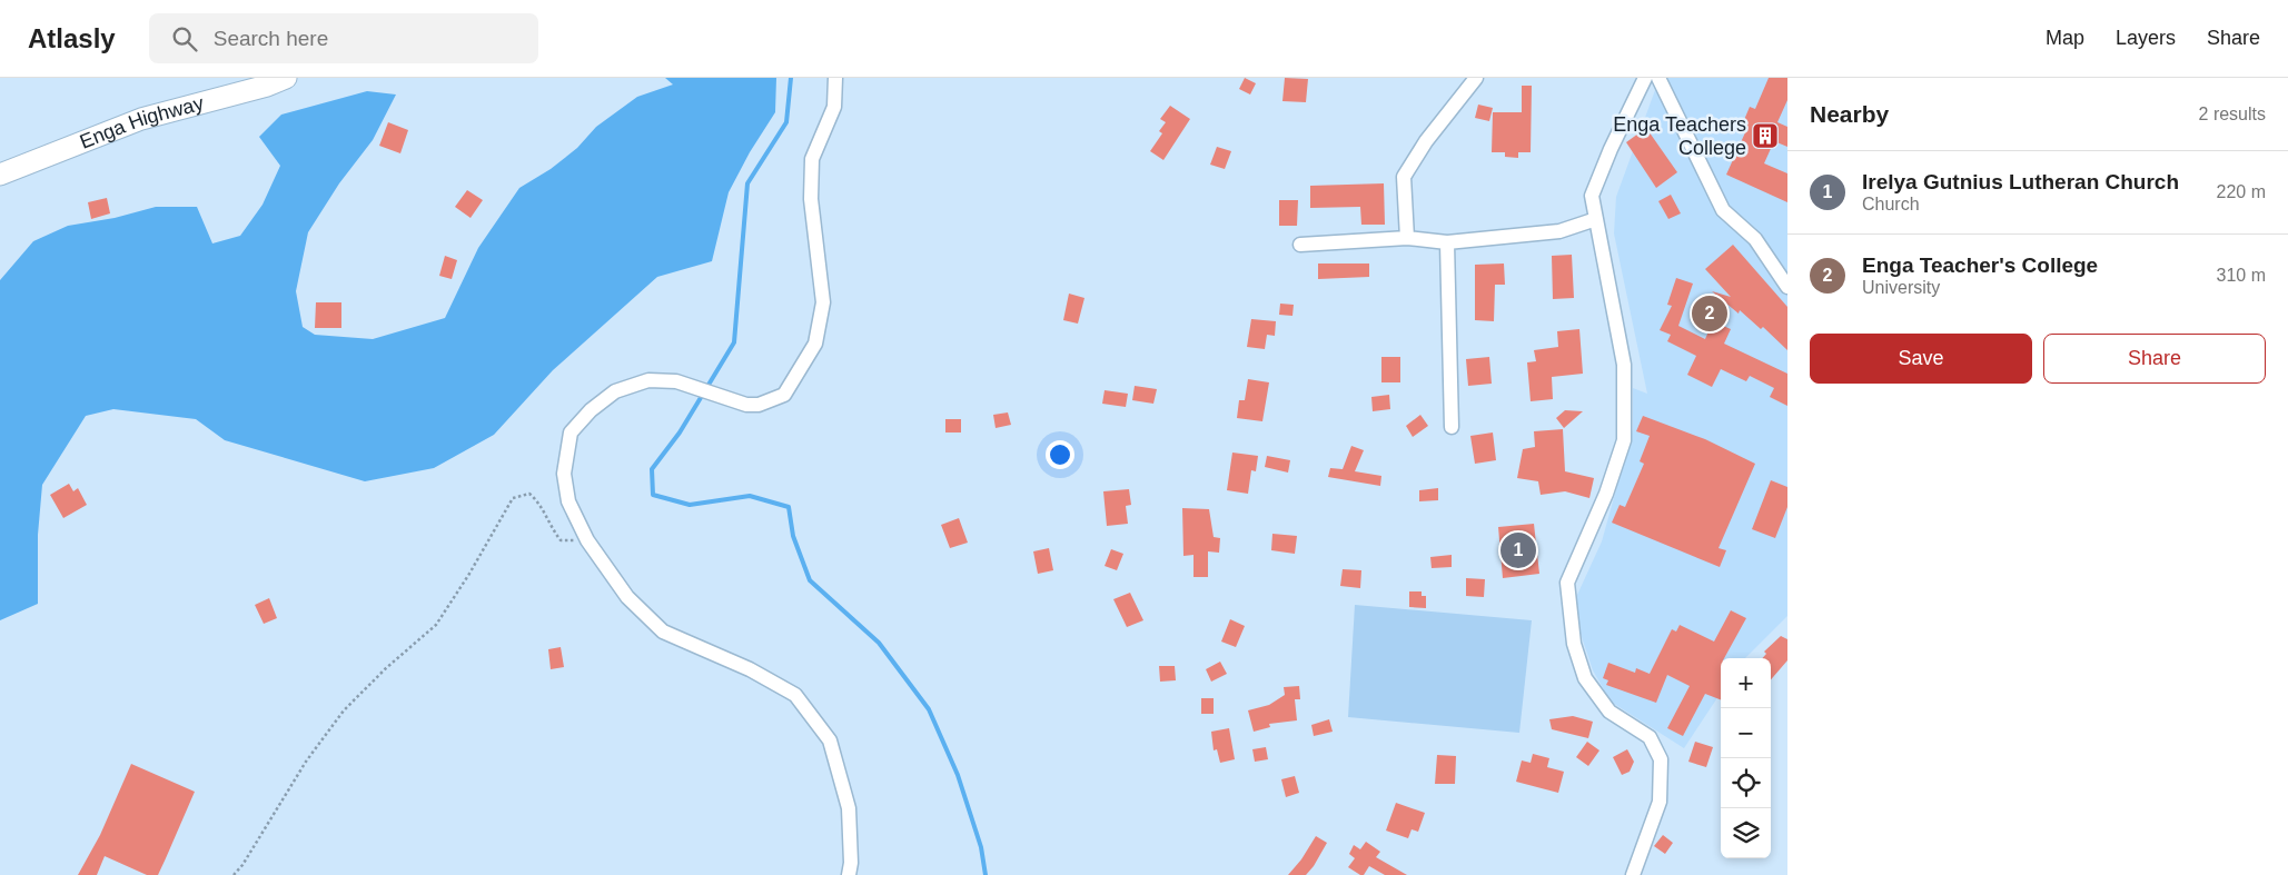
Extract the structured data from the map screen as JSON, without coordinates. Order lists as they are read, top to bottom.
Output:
{
  "streets": {
    "main road": ["Enga Highway"]
  },
  "places": {
    "building": ["Enga Teachers College"]
  },
  "page": {
    "header": "Atlasly",
    "search": "Search here",
    "nav": ["Map", "Layers", "Share"],
    "heading": ["Nearby", "2 results"],
    "list": [
      {
        "mark": "1",
        "name": "Irelya Gutnius Lutheran Church",
        "note": "Church",
        "value": "220 m"
      },
      {
        "mark": "2",
        "name": "Enga Teacher's College",
        "note": "University",
        "value": "310 m"
      }
    ],
    "pins": ["2", "1"],
    "buttons": ["Save", "Share"],
    "map_buttons": ["+", "−"]
  }
}
